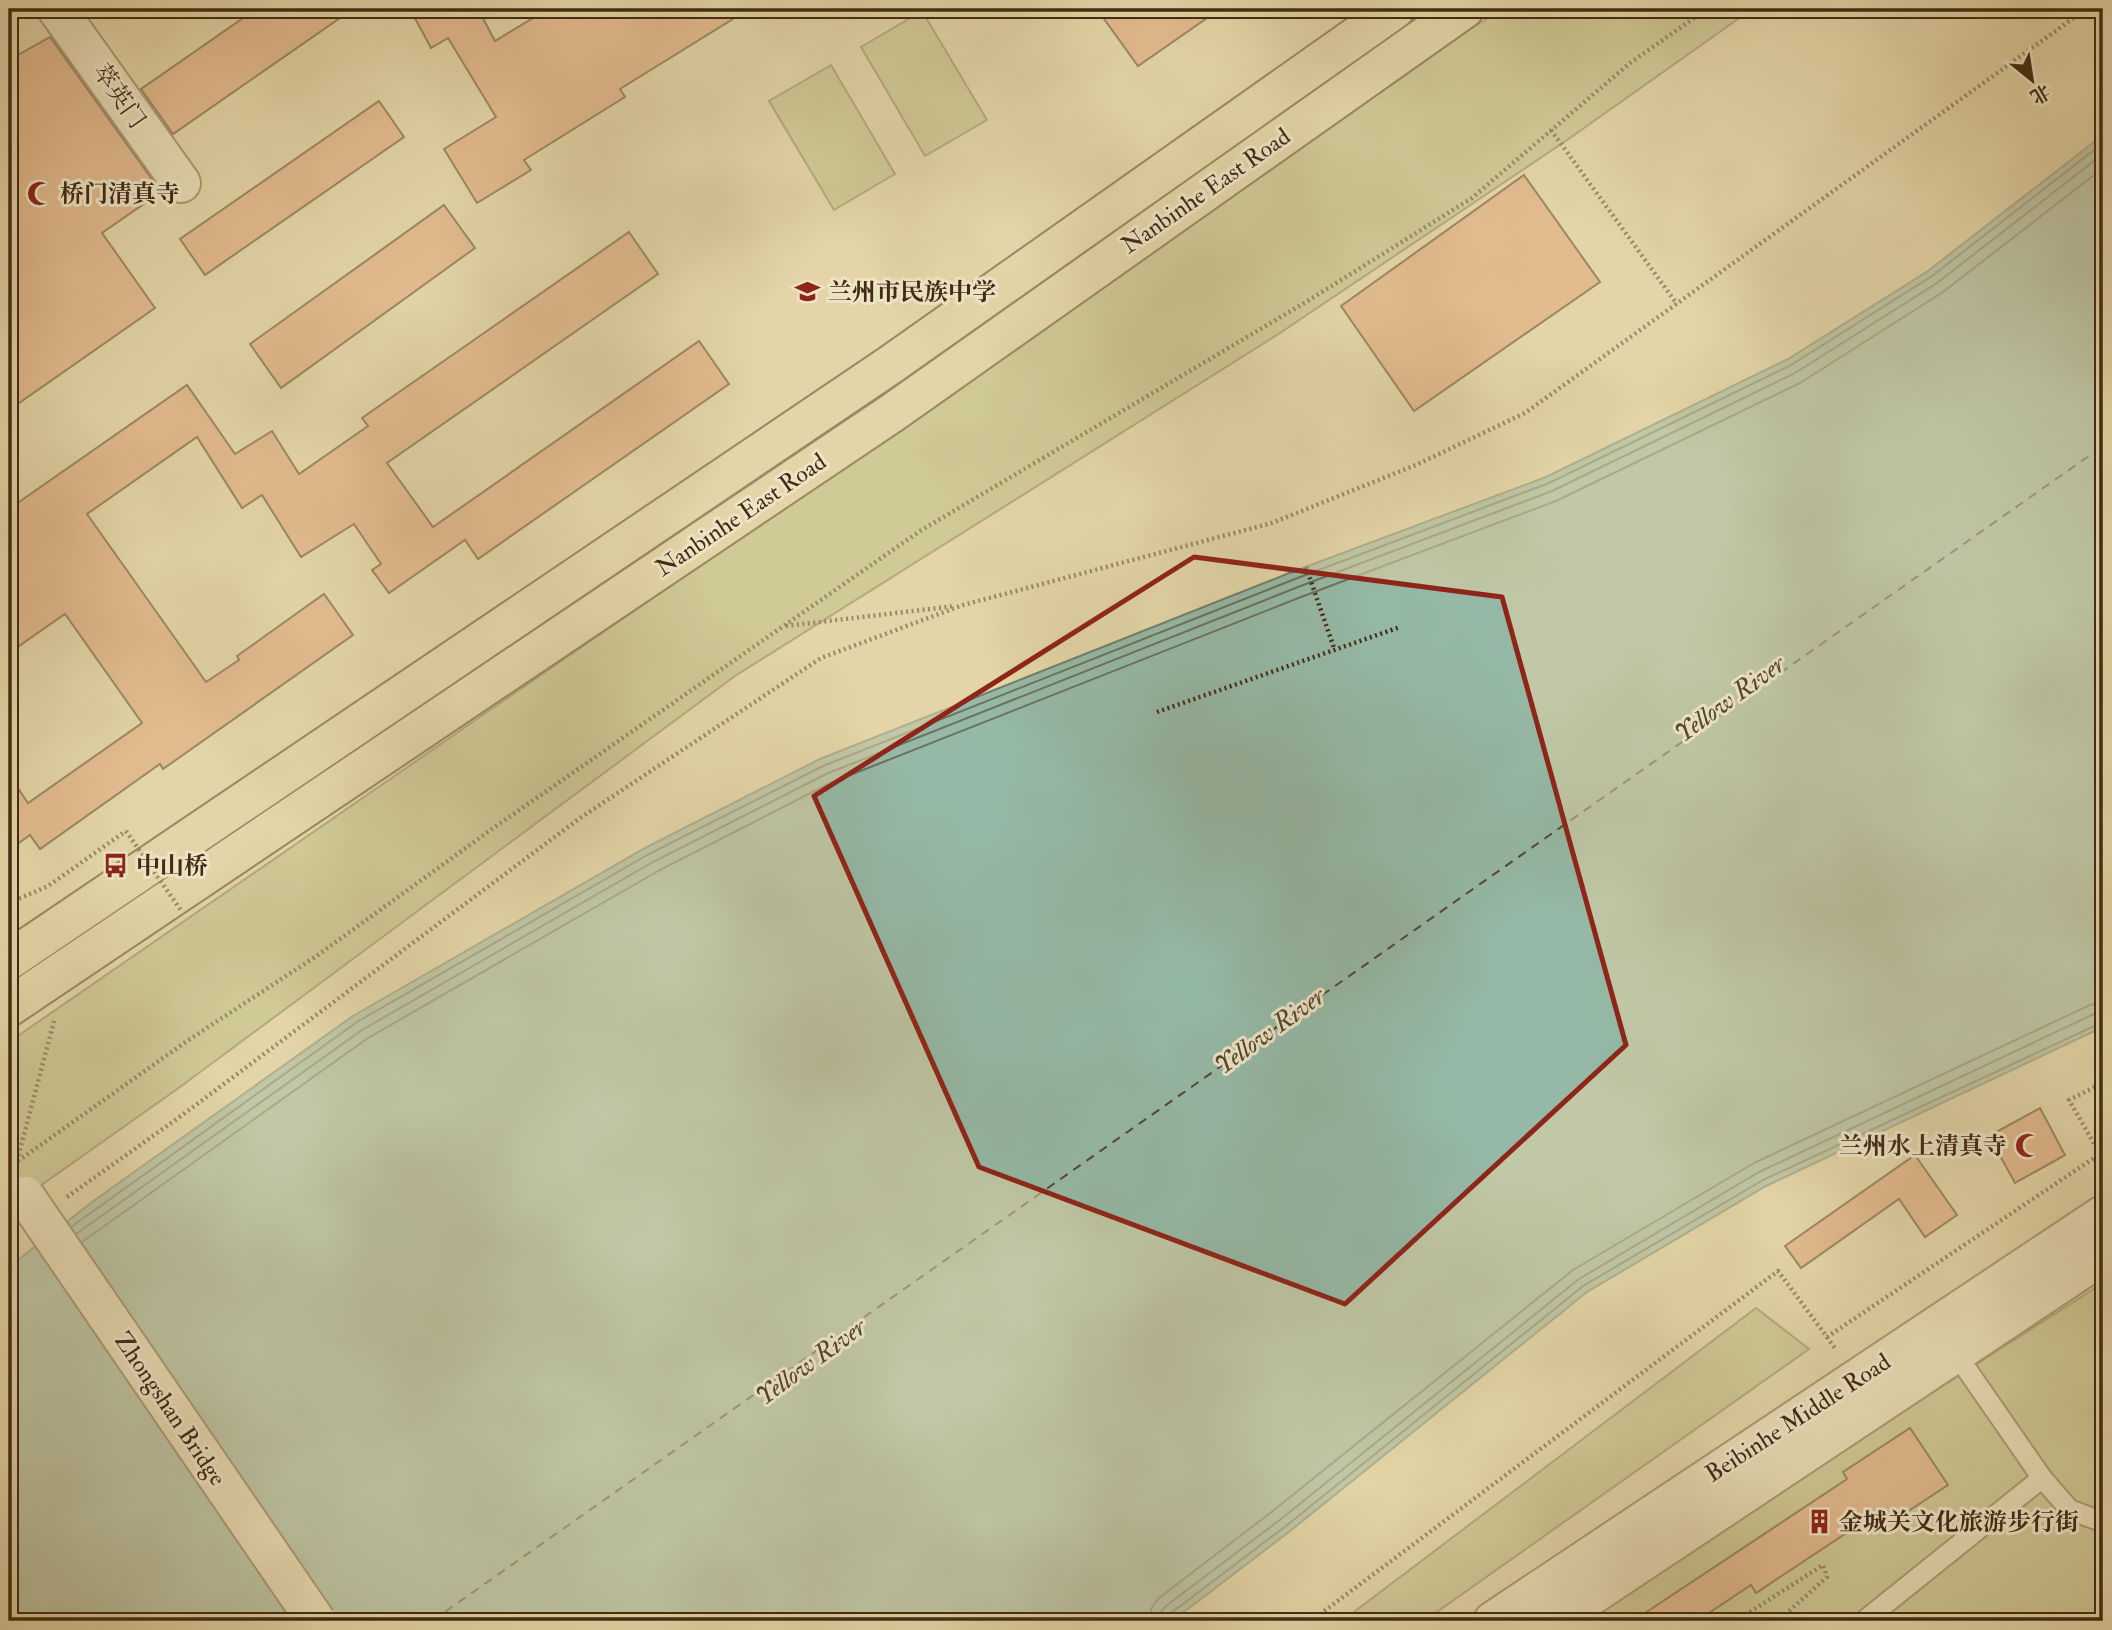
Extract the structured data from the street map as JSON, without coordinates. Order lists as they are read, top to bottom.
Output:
{
  "streets": {
    "highway": ["Nanbinhe East Road"],
    "street": ["萃英门", "Zhongshan Bridge", "Beibinhe Middle Road"]
  },
  "water": ["Yellow River"],
  "places": {
    "mosque": ["桥门清真寺", "兰州水上清真寺"],
    "school or university": ["兰州市民族中学"],
    "bus stop": ["中山桥"],
    "building": ["金城关文化旅游步行街"]
  },
  "north": "bottom right"
}
